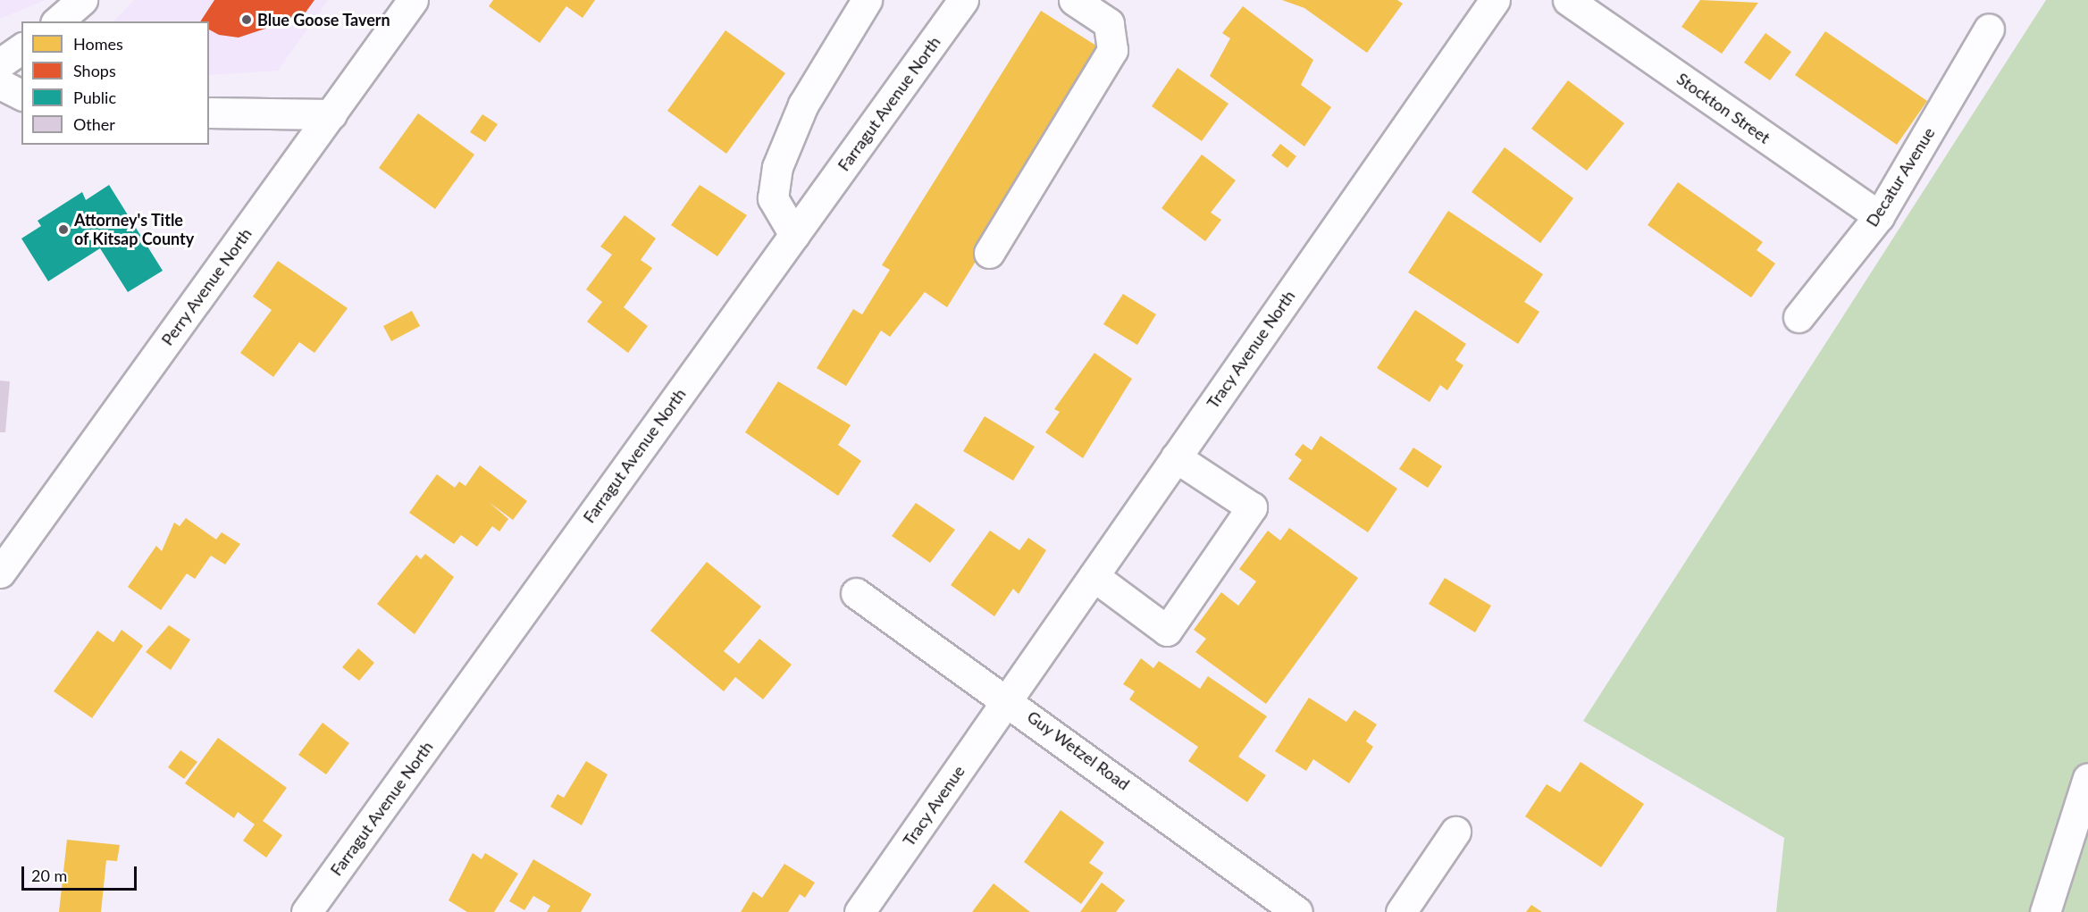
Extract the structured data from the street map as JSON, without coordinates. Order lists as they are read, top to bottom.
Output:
{
  "streets": {
    "street": [
      "Farragut Avenue North",
      "Stockton Street",
      "Decatur Avenue",
      "Perry Avenue North",
      "Tracy Avenue North",
      "Guy Wetzel Road",
      "Tracy Avenue"
    ]
  },
  "crossings": [
    ["Stockton Street", "Decatur Avenue"],
    ["Tracy Avenue North", "Guy Wetzel Road"],
    ["Tracy Avenue North", "Tracy Avenue"],
    ["Guy Wetzel Road", "Tracy Avenue"]
  ],
  "places": ["Blue Goose Tavern", "Attorney's Title of Kitsap County"],
  "legend": [
    "Homes",
    "Shops",
    "Public",
    "Other"
  ],
  "scale_bar": "20 m"
}
